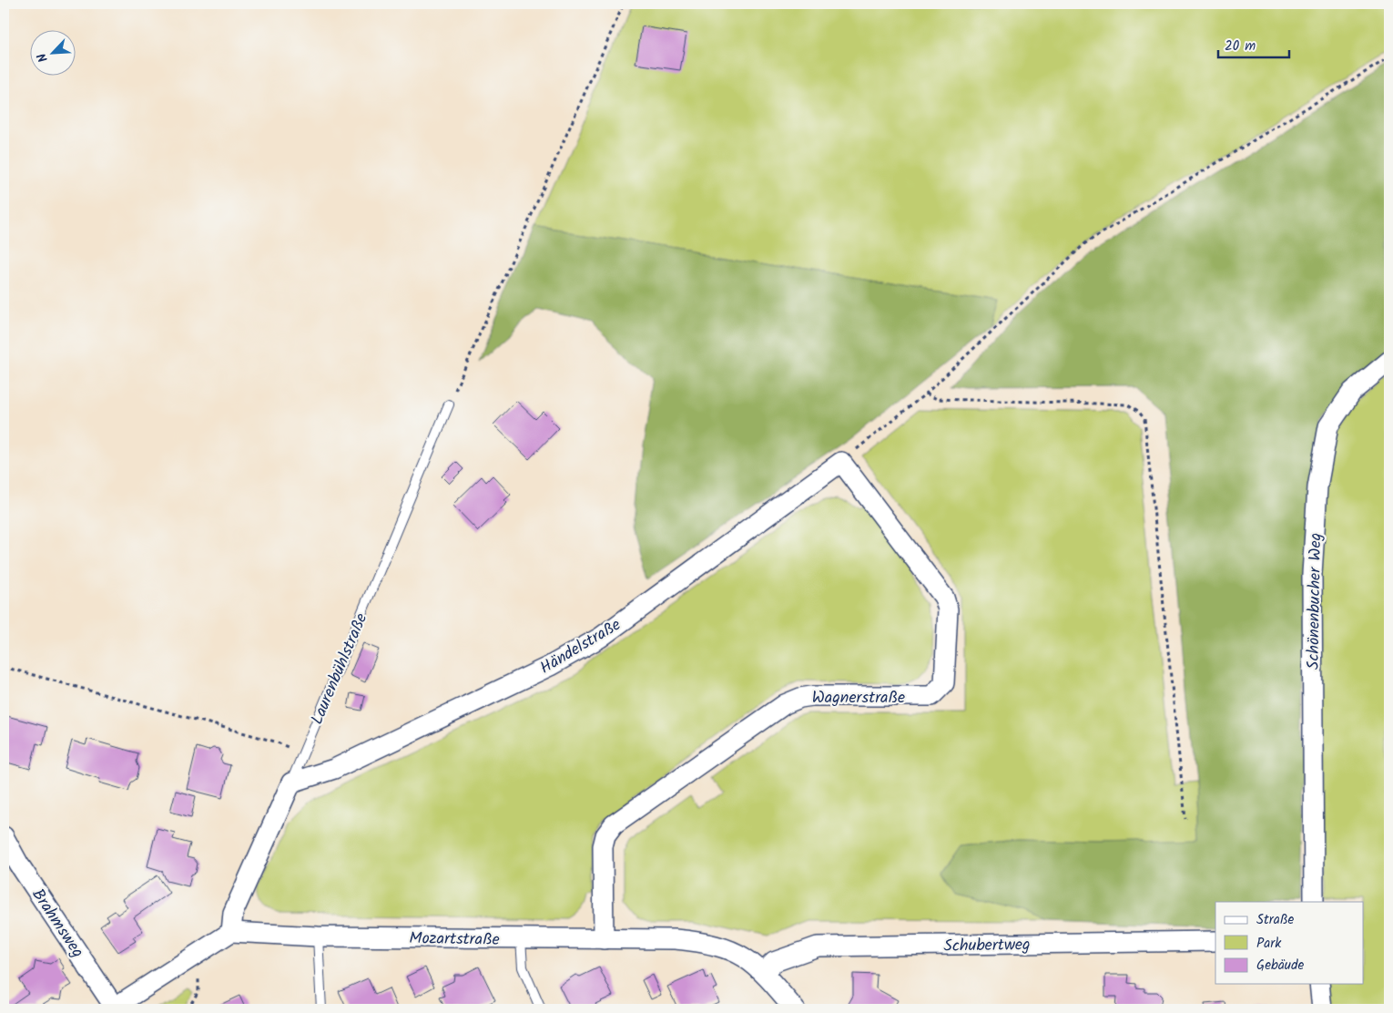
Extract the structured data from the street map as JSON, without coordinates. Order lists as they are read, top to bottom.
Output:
{
  "streets": {
    "street": [
      "Schönenbucher Weg",
      "Händelstraße",
      "Laurenbühlstraße",
      "Wagnerstraße",
      "Brahmsweg",
      "Mozartstraße",
      "Schubertweg"
    ]
  },
  "crossings": [
    ["Händelstraße", "Laurenbühlstraße"],
    ["Händelstraße", "Wagnerstraße"],
    ["Laurenbühlstraße", "Mozartstraße"],
    ["Wagnerstraße", "Mozartstraße"],
    ["Mozartstraße", "Schubertweg"]
  ],
  "legend": ["Straße", "Park", "Gebäude"],
  "scale_bar": "20 m",
  "north": "bottom left"
}
